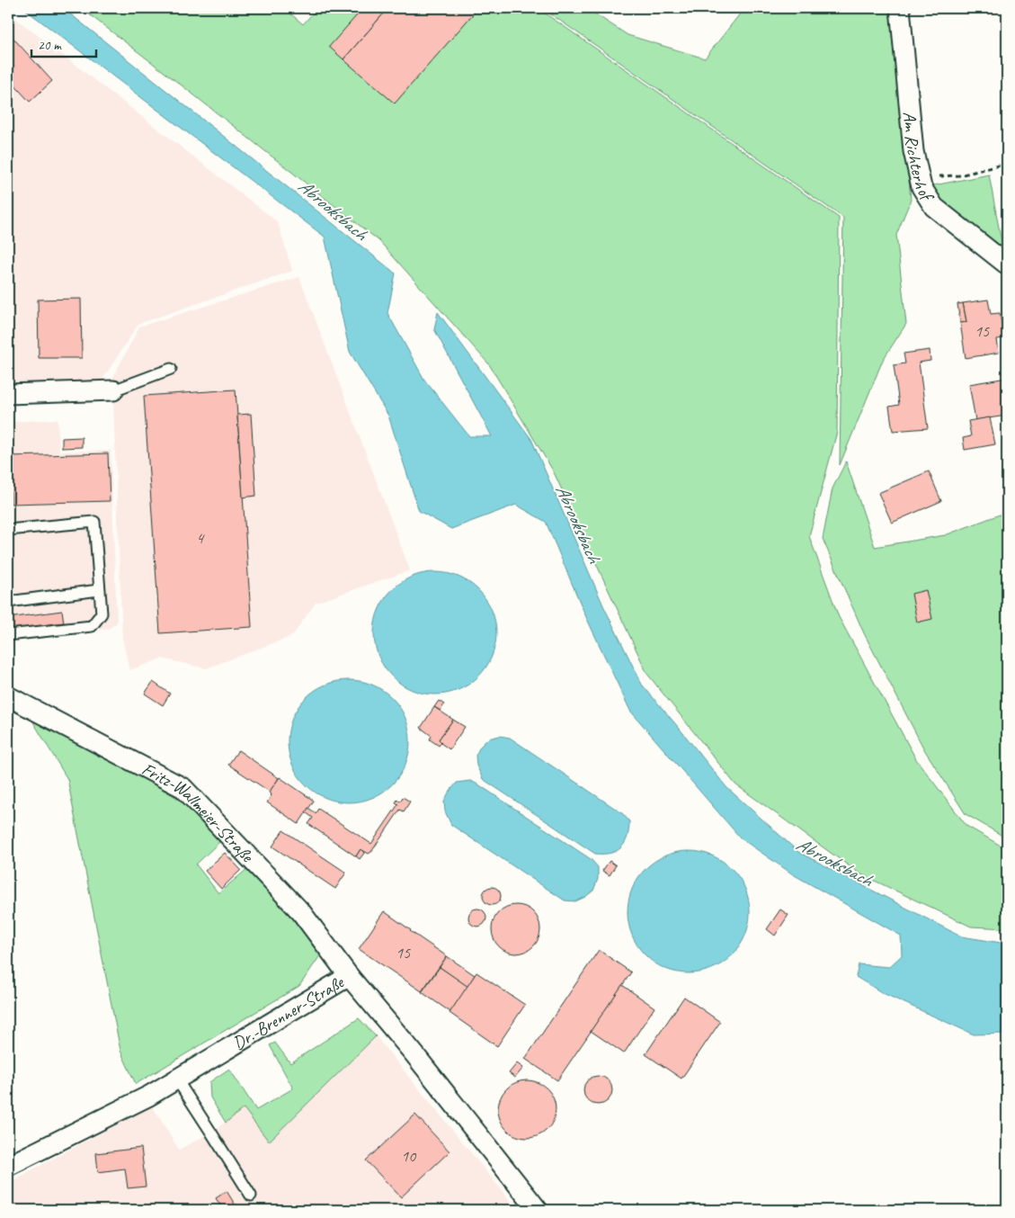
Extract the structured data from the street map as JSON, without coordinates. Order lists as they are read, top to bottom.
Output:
{
  "streets": {
    "street": ["Am Richterhof", "Fritz-Wallmeier-Straße", "Dr.-Brenner-Straße"]
  },
  "crossings": [
    ["Fritz-Wallmeier-Straße", "Dr.-Brenner-Straße"]
  ],
  "water": ["Abrooksbach"],
  "house_numbers": [
    "15",
    "4",
    "15",
    "10"
  ],
  "scale_bar": "20 m"
}
